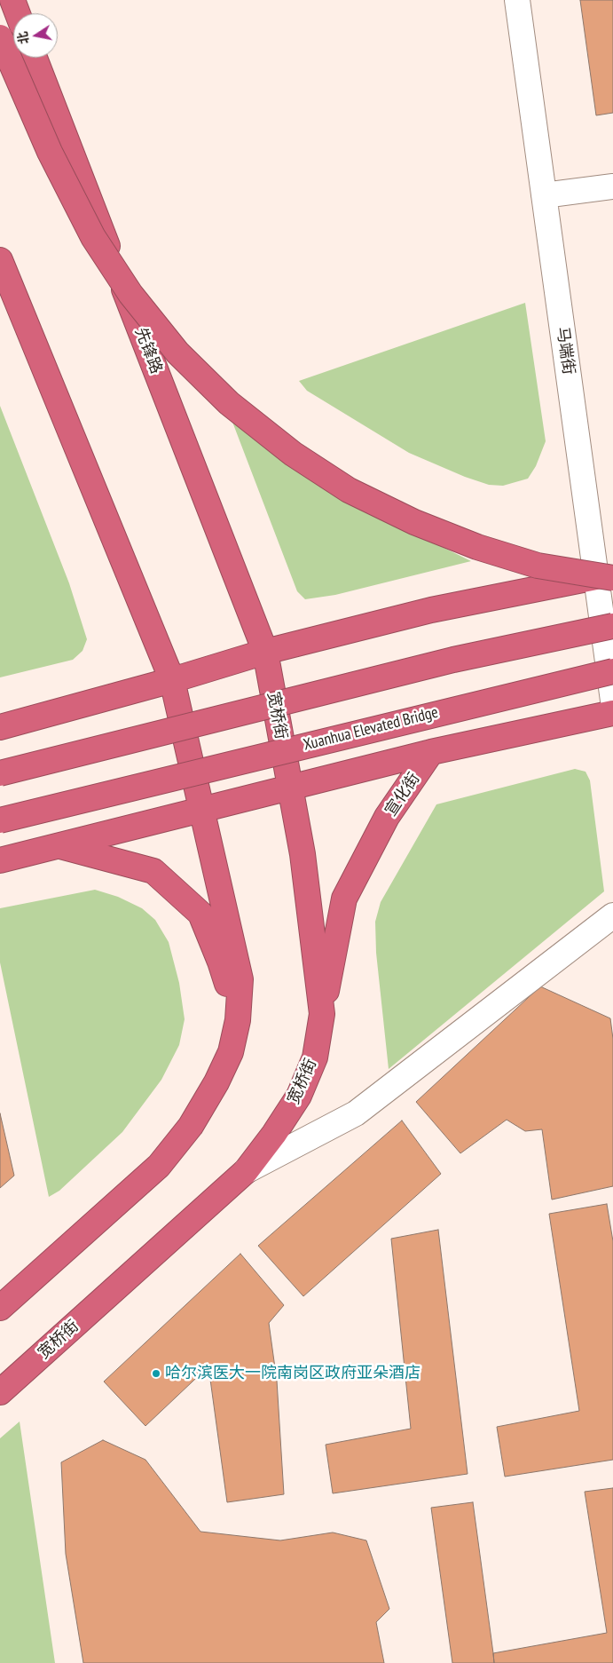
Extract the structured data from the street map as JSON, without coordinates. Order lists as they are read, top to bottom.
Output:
{
  "streets": {
    "highway": [
      "先锋路",
      "宽桥街",
      "Xuanhua Elevated Bridge",
      "宣化街"
    ],
    "street": ["马端街"]
  },
  "crossings": [
    ["先锋路", "宽桥街"],
    ["宽桥街", "宣化街"]
  ],
  "places": ["哈尔滨医大一院南岗区政府亚朵酒店"],
  "north": "left"
}
